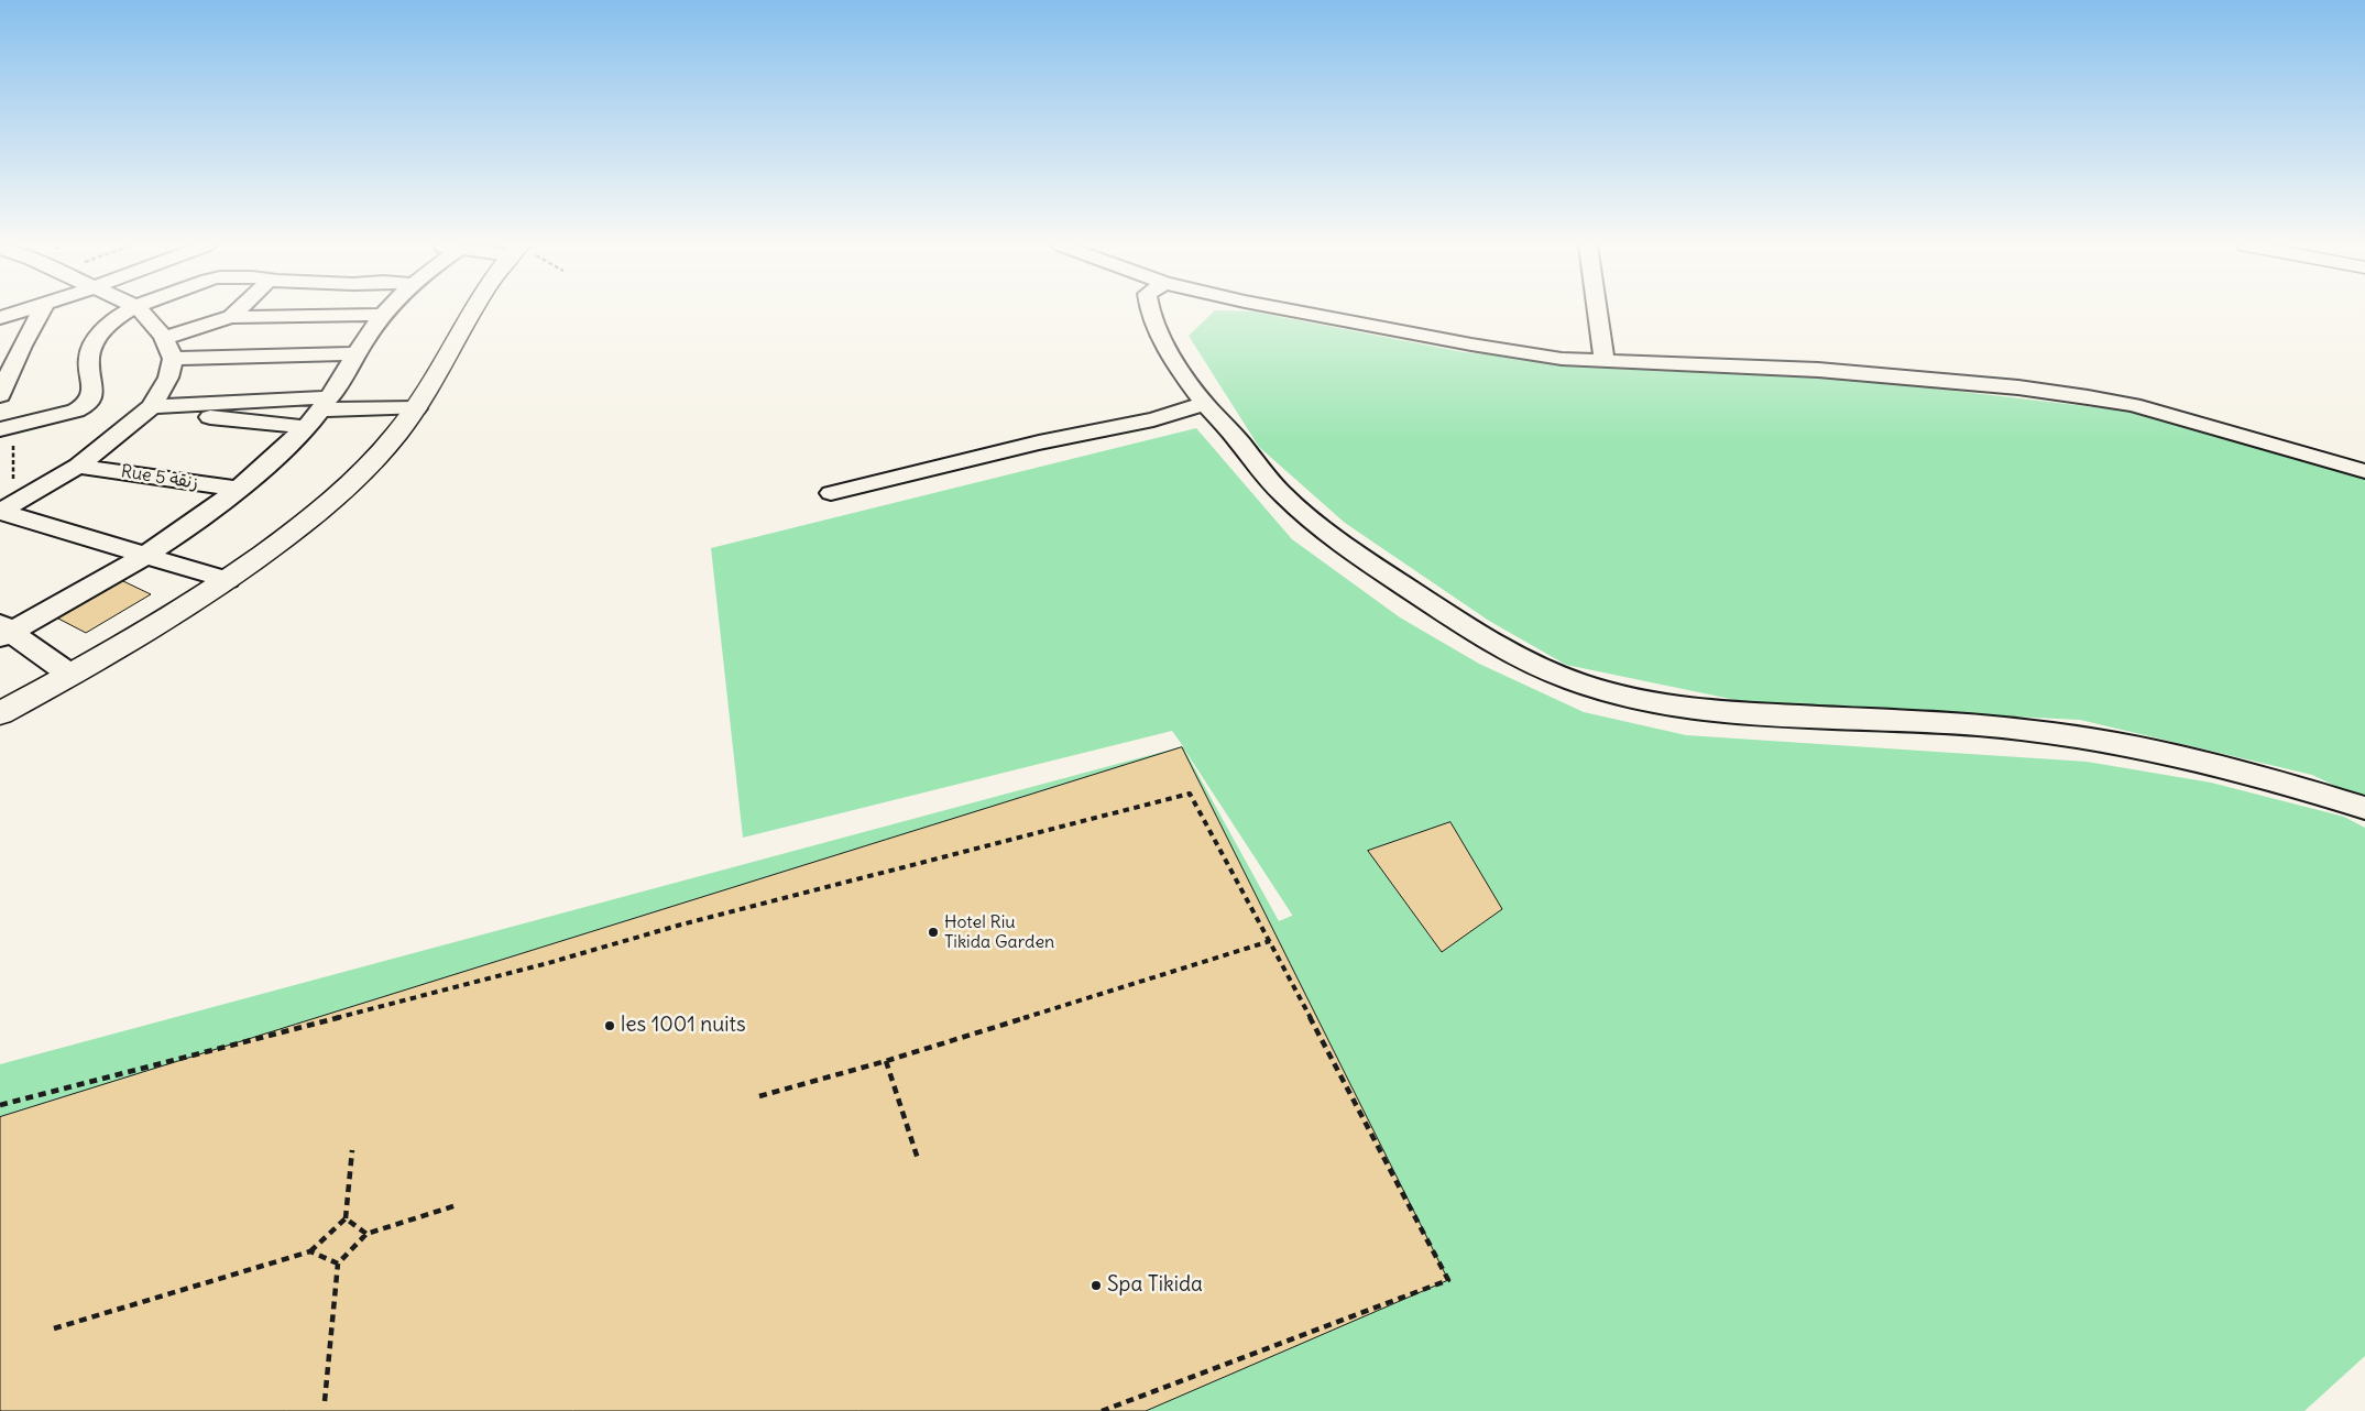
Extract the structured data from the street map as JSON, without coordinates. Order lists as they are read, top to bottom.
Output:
{
  "streets": {
    "street": ["Rue 5 زنقة"]
  },
  "places": ["Hotel Riu Tikida Garden", "les 1001 nuits", "Spa Tikida"]
}
